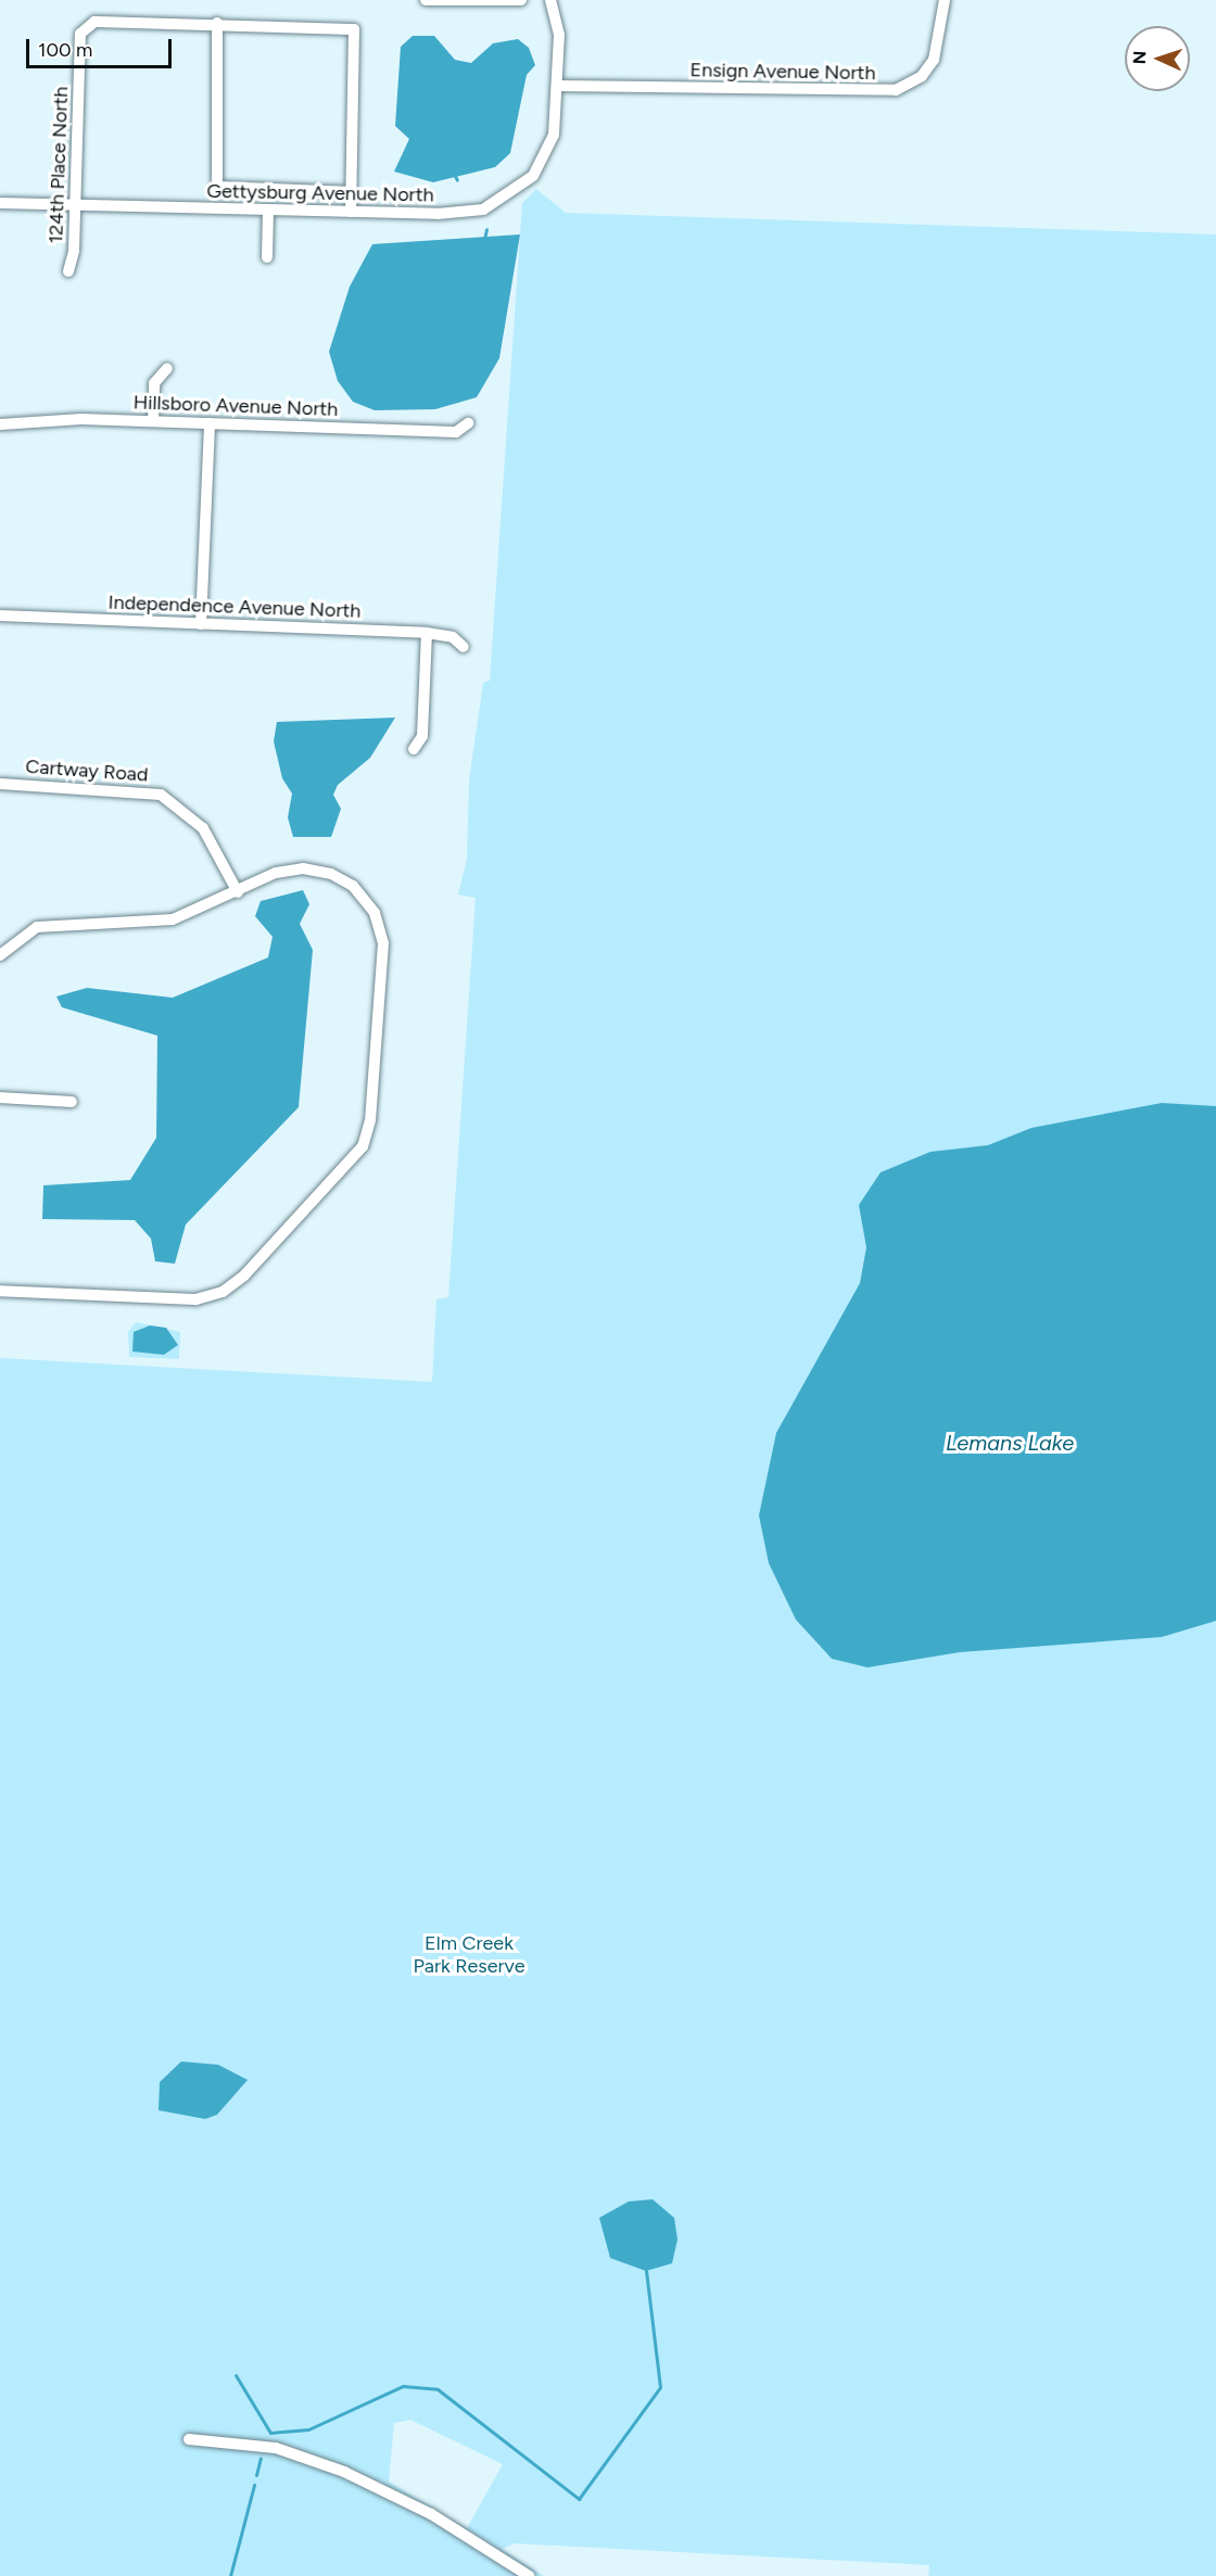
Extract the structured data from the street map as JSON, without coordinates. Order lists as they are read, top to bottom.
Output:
{
  "streets": {
    "street": [
      "Ensign Avenue North",
      "124th Place North",
      "Gettysburg Avenue North",
      "Hillsboro Avenue North",
      "Independence Avenue North",
      "Cartway Road"
    ]
  },
  "crossings": [
    ["Ensign Avenue North", "Gettysburg Avenue North"],
    ["124th Place North", "Gettysburg Avenue North"]
  ],
  "water": ["Lemans Lake"],
  "parks": ["Elm Creek Park Reserve"],
  "scale_bar": "100 m",
  "north": "left"
}
